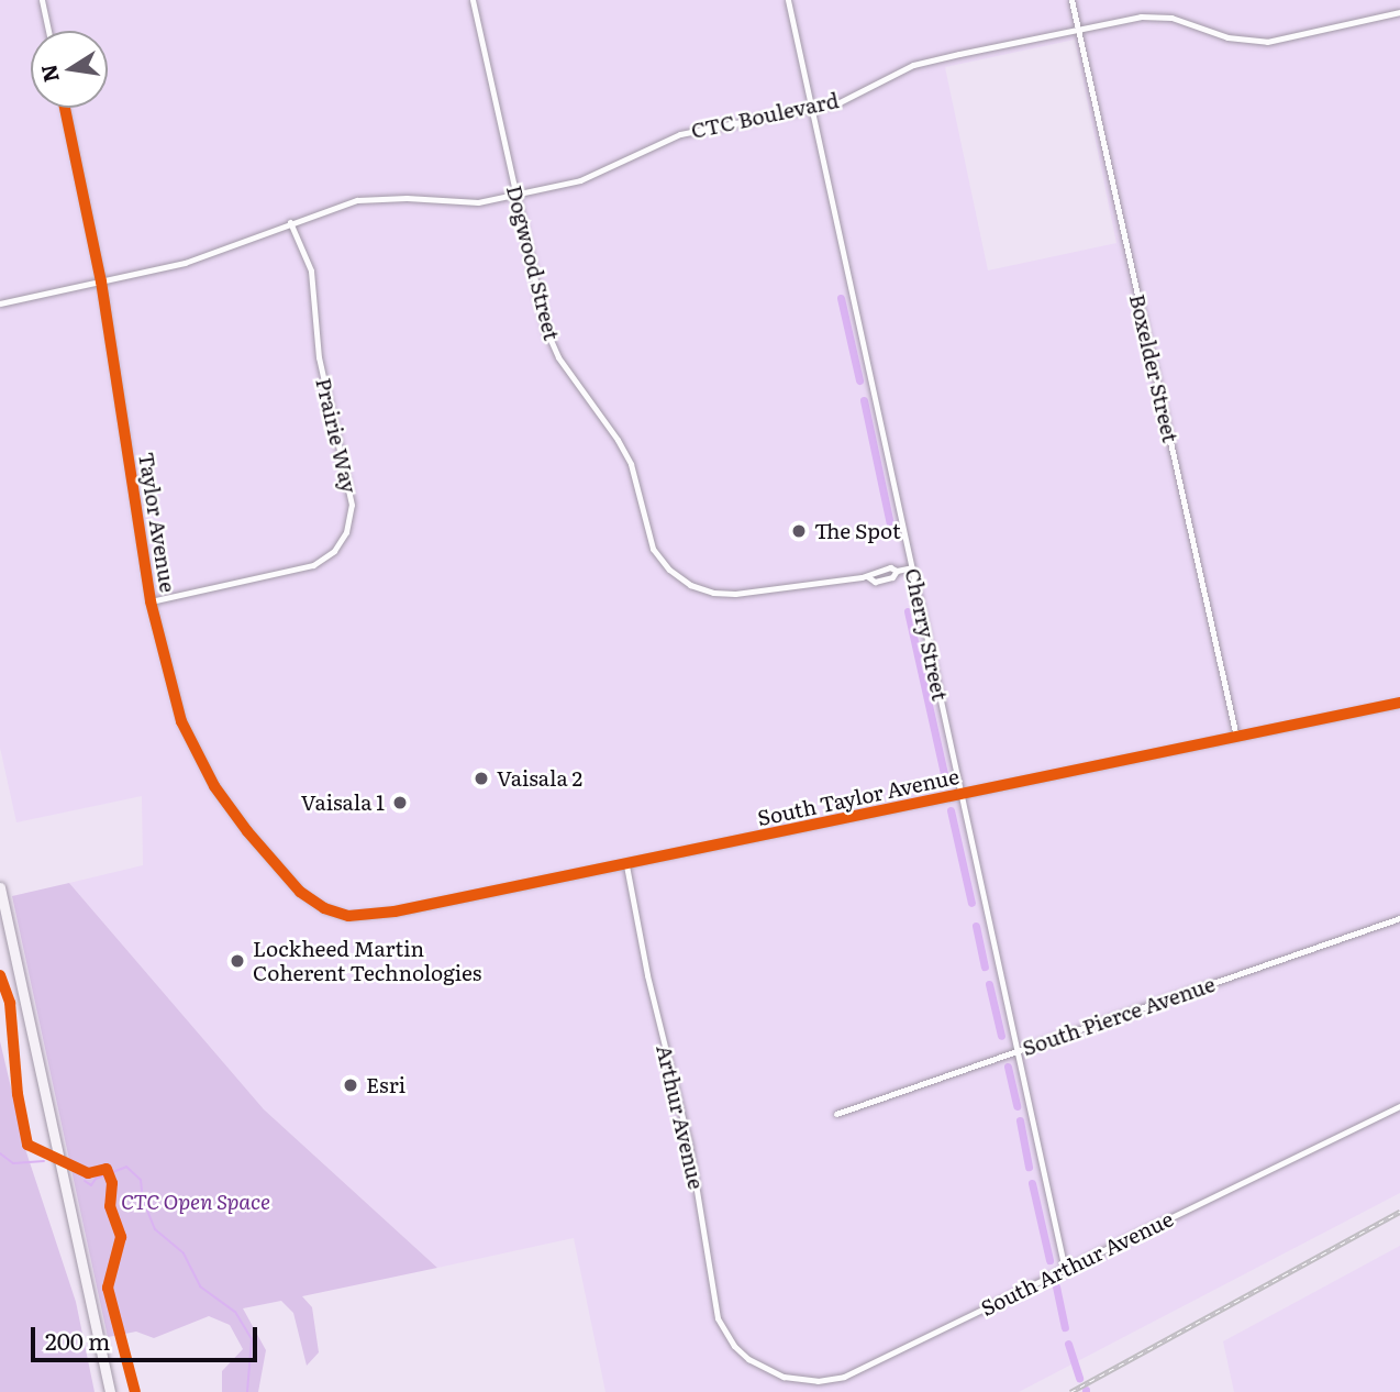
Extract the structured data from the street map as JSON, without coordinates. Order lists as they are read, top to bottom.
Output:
{
  "streets": {
    "street": [
      "CTC Boulevard",
      "Dogwood Street",
      "Boxelder Street",
      "Prairie Way",
      "Taylor Avenue",
      "Cherry Street",
      "South Taylor Avenue",
      "South Pierce Avenue",
      "Arthur Avenue",
      "South Arthur Avenue"
    ]
  },
  "crossings": [
    ["CTC Boulevard", "Dogwood Street"],
    ["CTC Boulevard", "Boxelder Street"],
    ["CTC Boulevard", "Prairie Way"],
    ["CTC Boulevard", "Taylor Avenue"],
    ["CTC Boulevard", "Cherry Street"],
    ["Dogwood Street", "Cherry Street"],
    ["Boxelder Street", "South Taylor Avenue"],
    ["Prairie Way", "Taylor Avenue"],
    ["Taylor Avenue", "South Taylor Avenue"],
    ["Cherry Street", "South Taylor Avenue"],
    ["Cherry Street", "South Pierce Avenue"],
    ["Cherry Street", "South Arthur Avenue"],
    ["South Taylor Avenue", "Arthur Avenue"],
    ["Arthur Avenue", "South Arthur Avenue"]
  ],
  "parks": ["CTC Open Space"],
  "places": [
    "The Spot",
    "Vaisala 2",
    "Vaisala 1",
    "Lockheed Martin Coherent Technologies",
    "Esri"
  ],
  "scale_bar": "200 m",
  "north": "left"
}
